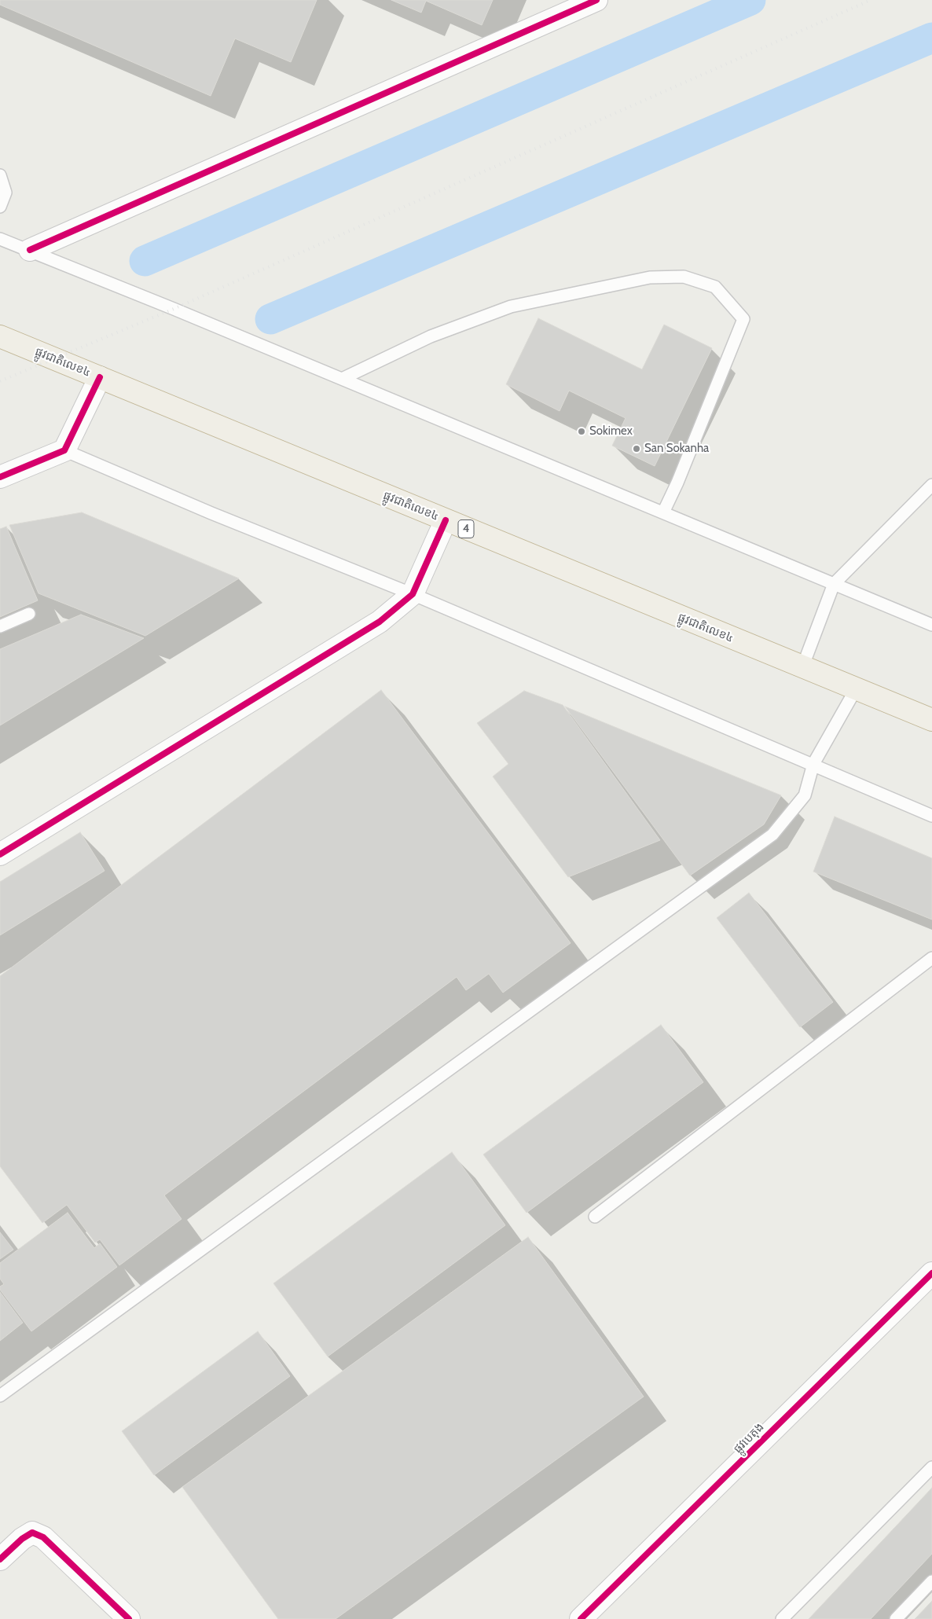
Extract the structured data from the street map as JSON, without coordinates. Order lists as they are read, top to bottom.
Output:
{
  "streets": {
    "highway": ["ផ្លូវជាតិលេខ៤", "4"],
    "street": ["ផ្លូវបេតុង"]
  },
  "places": ["Sokimex", "San Sokanha"]
}
